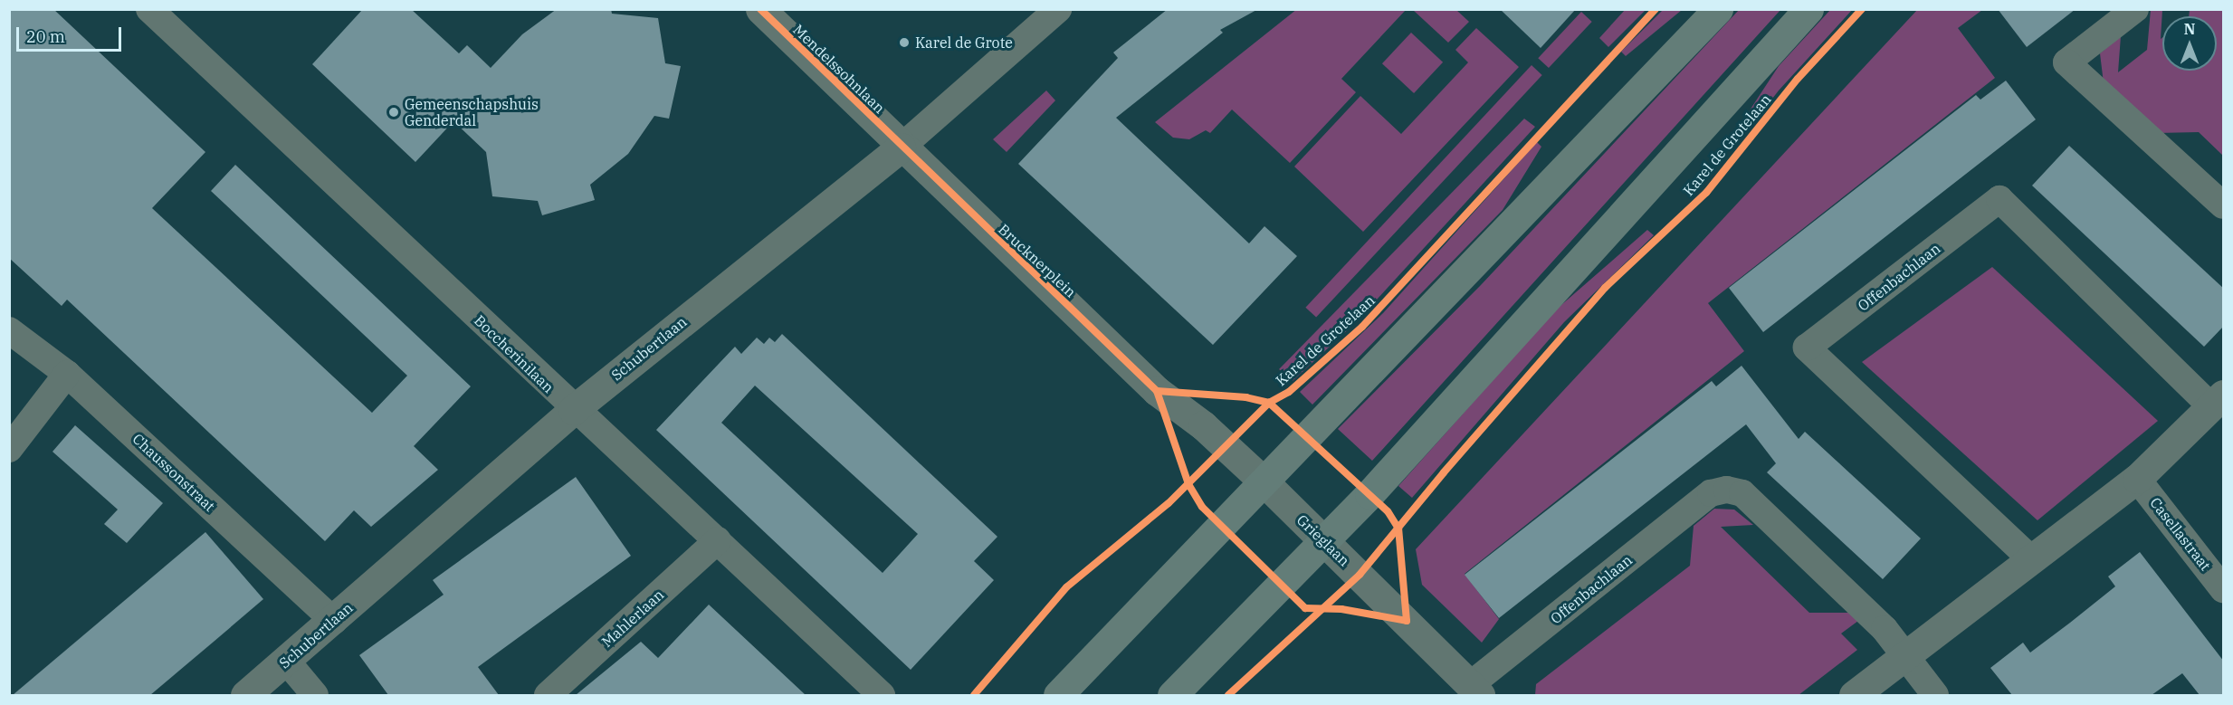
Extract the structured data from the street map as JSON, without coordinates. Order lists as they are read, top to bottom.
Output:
{
  "streets": {
    "main road": ["Karel de Grotelaan"],
    "street": [
      "Mendelssohnlaan",
      "Brucknerplein",
      "Offenbachlaan",
      "Schubertlaan",
      "Boccherinilaan",
      "Chaussonstraat",
      "Casellastraat",
      "Grieglaan",
      "Mahlerlaan"
    ]
  },
  "crossings": [
    ["Mendelssohnlaan", "Brucknerplein"],
    ["Mendelssohnlaan", "Schubertlaan"],
    ["Karel de Grotelaan", "Grieglaan"],
    ["Brucknerplein", "Schubertlaan"],
    ["Brucknerplein", "Grieglaan"],
    ["Offenbachlaan", "Casellastraat"],
    ["Offenbachlaan", "Grieglaan"],
    ["Schubertlaan", "Boccherinilaan"],
    ["Schubertlaan", "Chaussonstraat"],
    ["Boccherinilaan", "Mahlerlaan"]
  ],
  "places": ["Karel de Grote", "Gemeenschapshuis Genderdal"],
  "scale_bar": "20 m",
  "north": "top"
}
